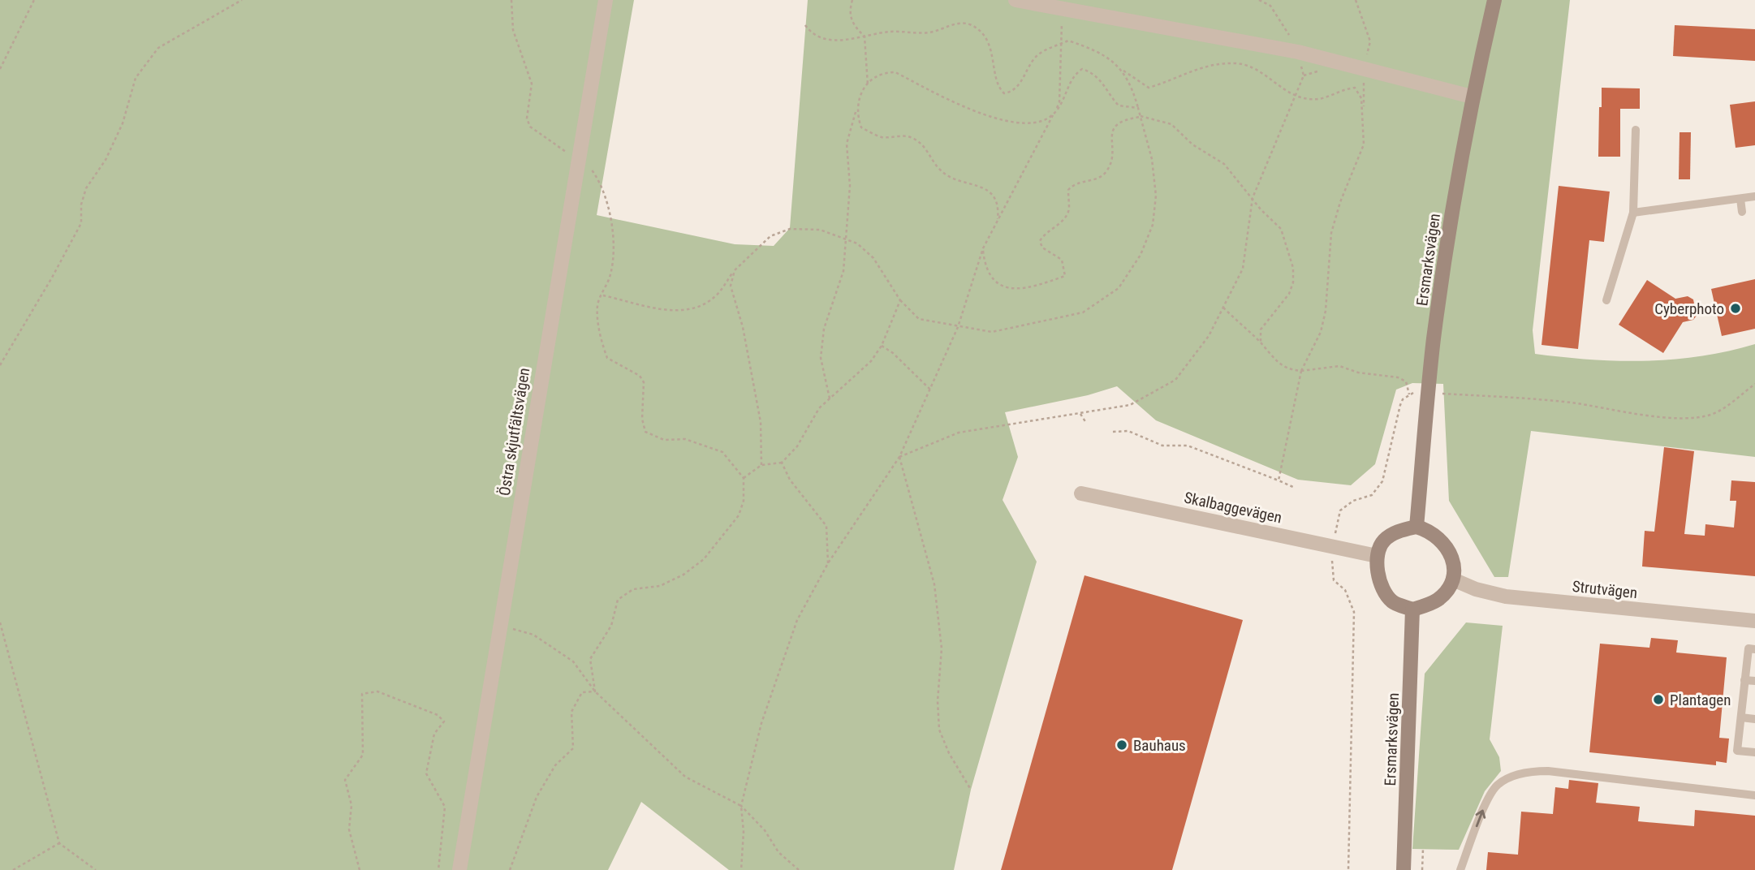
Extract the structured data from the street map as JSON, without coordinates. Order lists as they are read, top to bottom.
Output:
{
  "streets": {
    "main road": ["Ersmarksvägen"],
    "street": ["Östra skjutfältsvägen", "Skalbaggevägen", "Strutvägen"]
  },
  "crossings": [
    ["Ersmarksvägen", "Skalbaggevägen"],
    ["Ersmarksvägen", "Strutvägen"],
    ["Skalbaggevägen", "Strutvägen"]
  ],
  "places": ["Cyberphoto", "Plantagen", "Bauhaus"]
}
